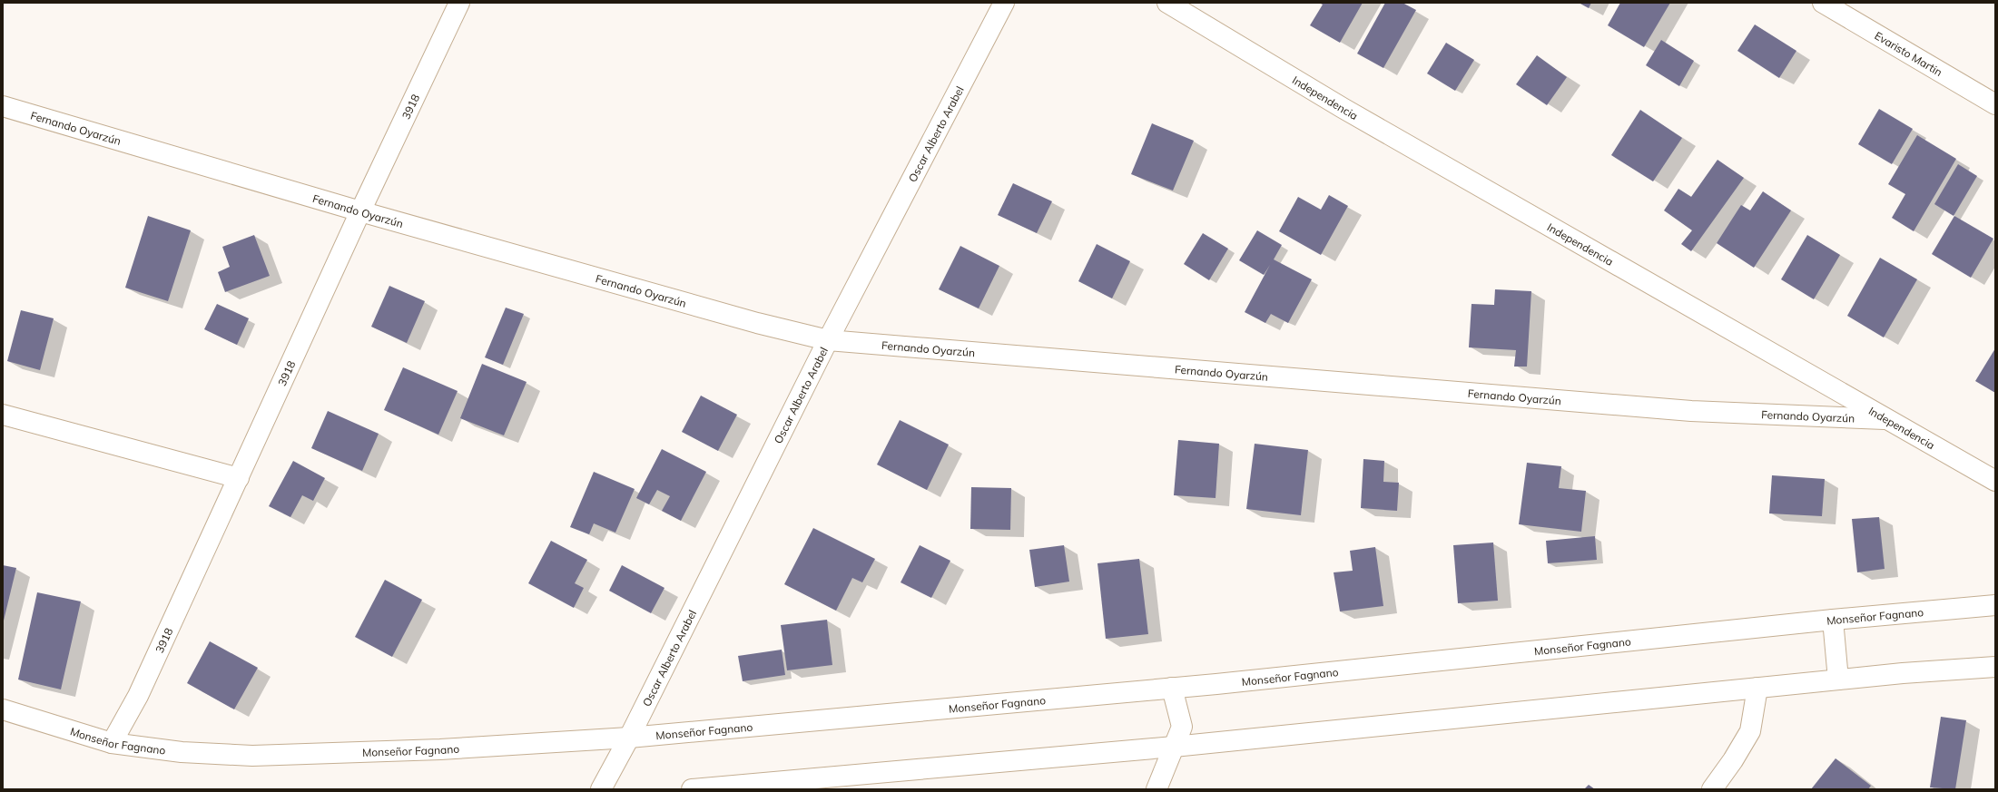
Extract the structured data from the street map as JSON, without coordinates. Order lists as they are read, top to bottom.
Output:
{
  "streets": {
    "street": [
      "Evaristo Martin",
      "Independencia",
      "3918",
      "Fernando Oyarzún",
      "Oscar Alberto Arabel",
      "Monseñor Fagnano"
    ]
  },
  "crossings": [
    ["Independencia", "Fernando Oyarzún"],
    ["3918", "Fernando Oyarzún"],
    ["3918", "Monseñor Fagnano"],
    ["Fernando Oyarzún", "Oscar Alberto Arabel"],
    ["Oscar Alberto Arabel", "Monseñor Fagnano"]
  ]
}
